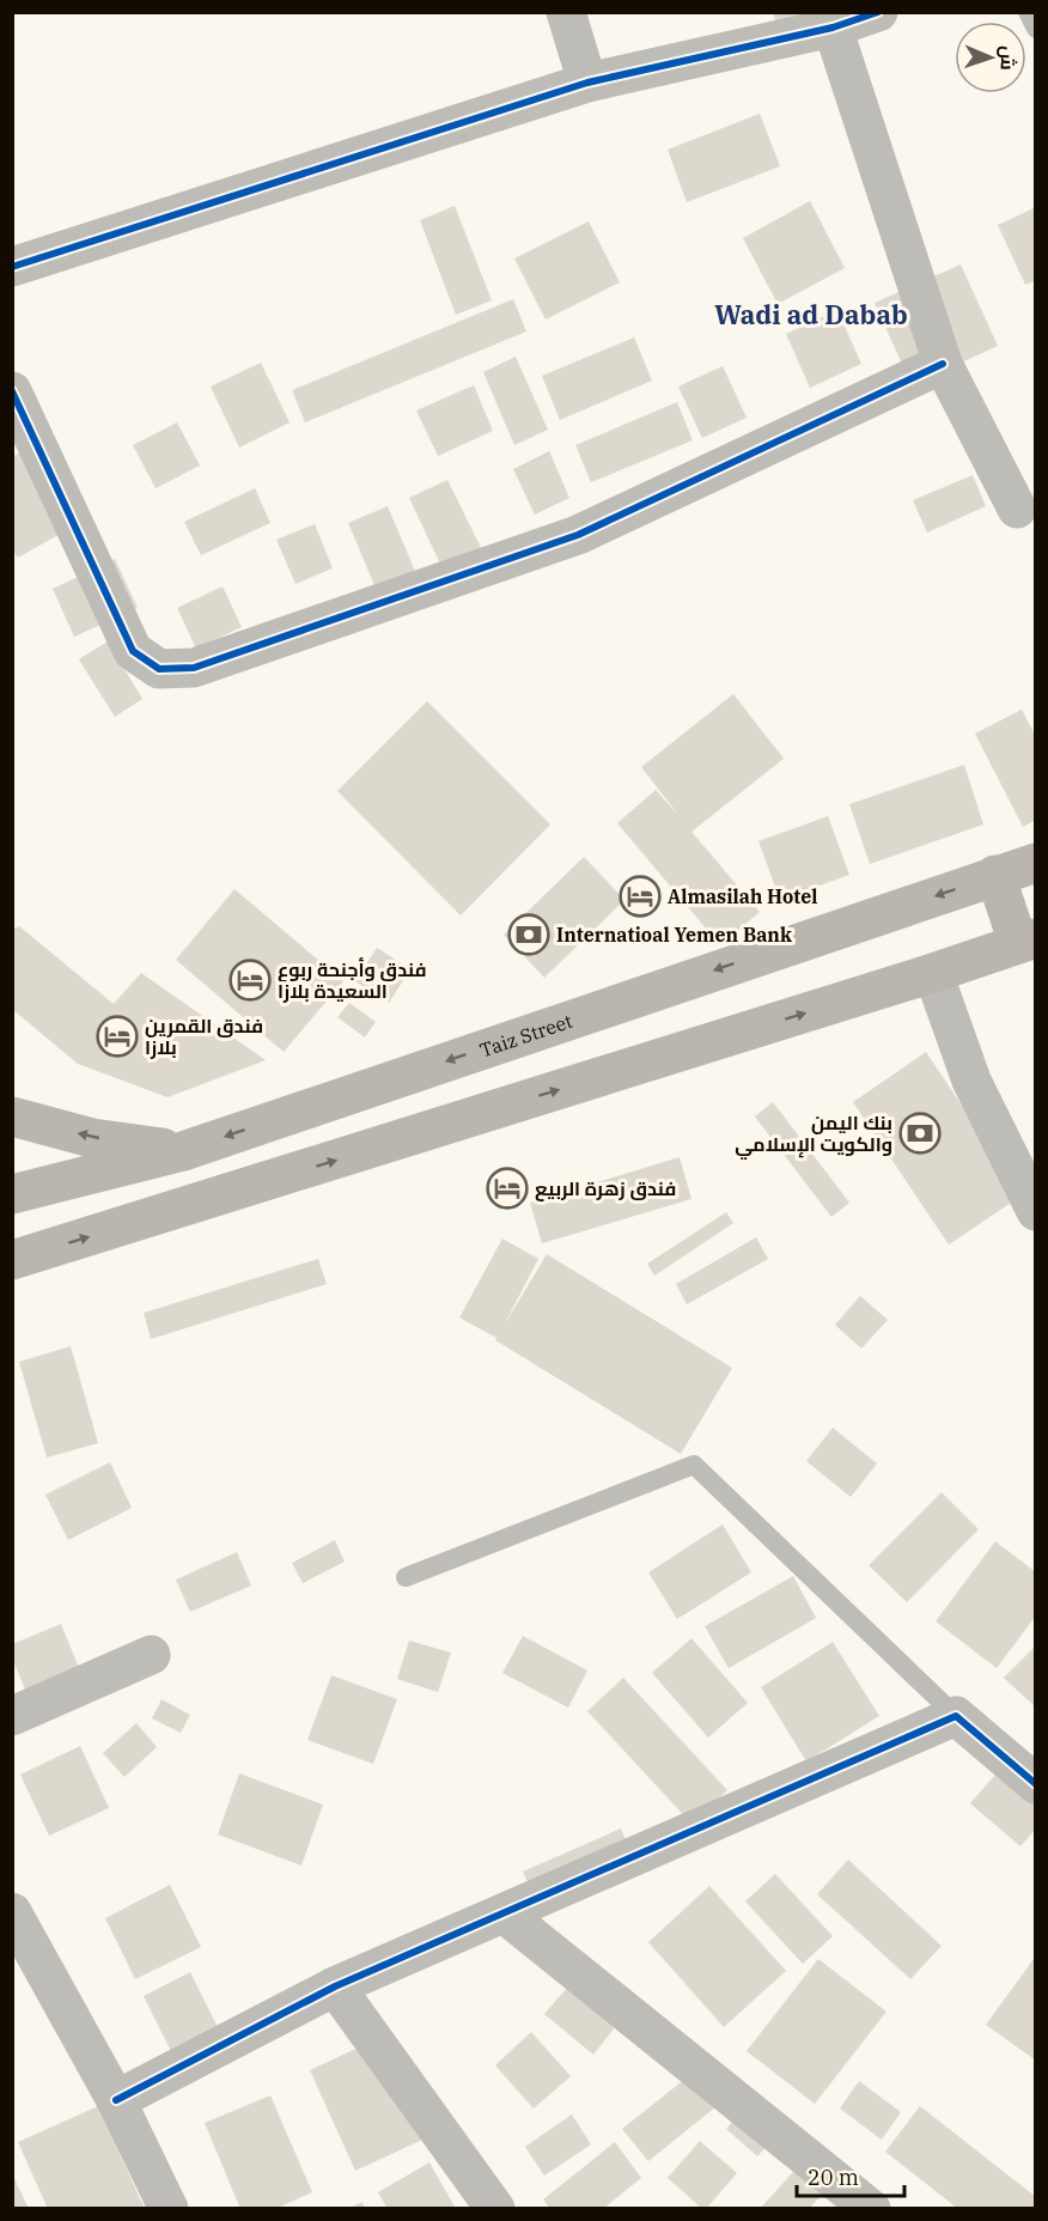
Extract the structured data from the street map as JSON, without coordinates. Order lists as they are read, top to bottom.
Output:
{
  "streets": {
    "highway": ["Taiz Street"]
  },
  "districts": ["Wadi ad Dabab"],
  "places": {
    "hotel": [
      "Almasilah Hotel",
      "فندق وأجنحة ربوع السعيدة بلازا",
      "فندق القمرين بلازا",
      "فندق زهرة الربيع"
    ],
    "bank": ["Internatioal Yemen Bank", "بنك اليمن والكويت الإسلامي"]
  },
  "scale_bar": "20 m",
  "north": "right"
}
